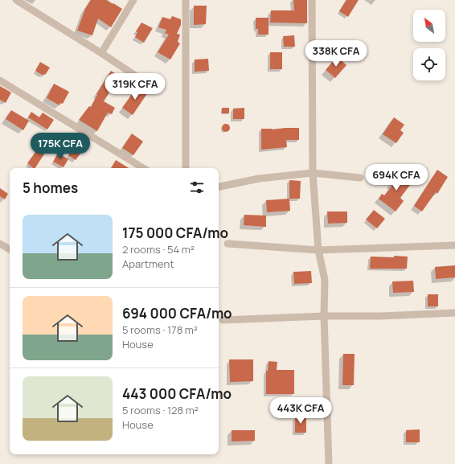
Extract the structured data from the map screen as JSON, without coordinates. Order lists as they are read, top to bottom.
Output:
{
  "north": "top left",
  "page": {
    "price": [
      "338K CFA",
      "319K CFA",
      "175K CFA",
      "694K CFA",
      "443K CFA"
    ],
    "heading": "5 homes",
    "list": [
      {
        "name": "175 000 CFA/mo",
        "note": "2 rooms · 54 m² · Apartment"
      },
      {
        "name": "694 000 CFA/mo",
        "note": "5 rooms · 178 m² · House"
      },
      {
        "name": "443 000 CFA/mo",
        "note": "5 rooms · 128 m² · House"
      }
    ]
  }
}
